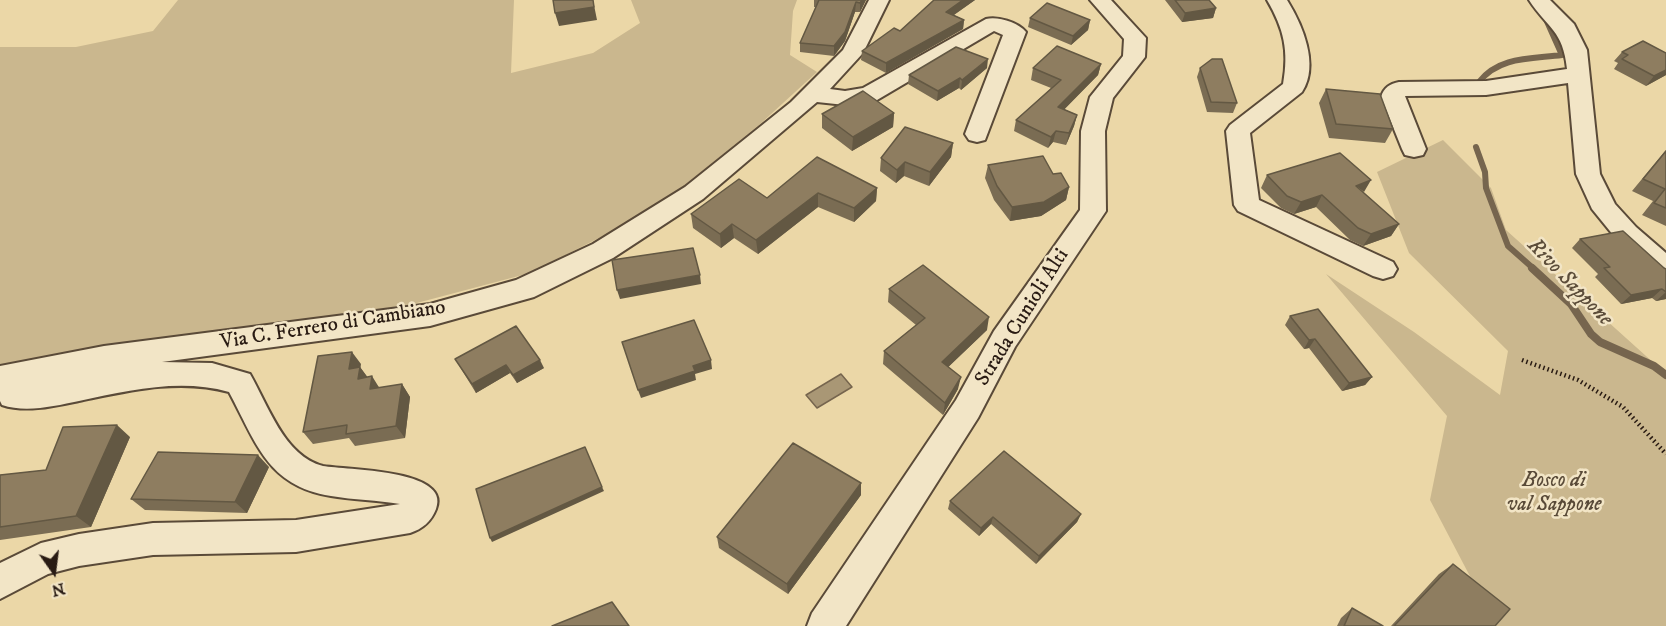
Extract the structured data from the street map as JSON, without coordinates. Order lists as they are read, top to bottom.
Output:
{
  "streets": {
    "street": ["Strada Cunioli Alti", "Via C. Ferrero di Cambiano"]
  },
  "water": ["Rivo Sappone"],
  "parks": ["Bosco di val Sappone"],
  "north": "bottom"
}
